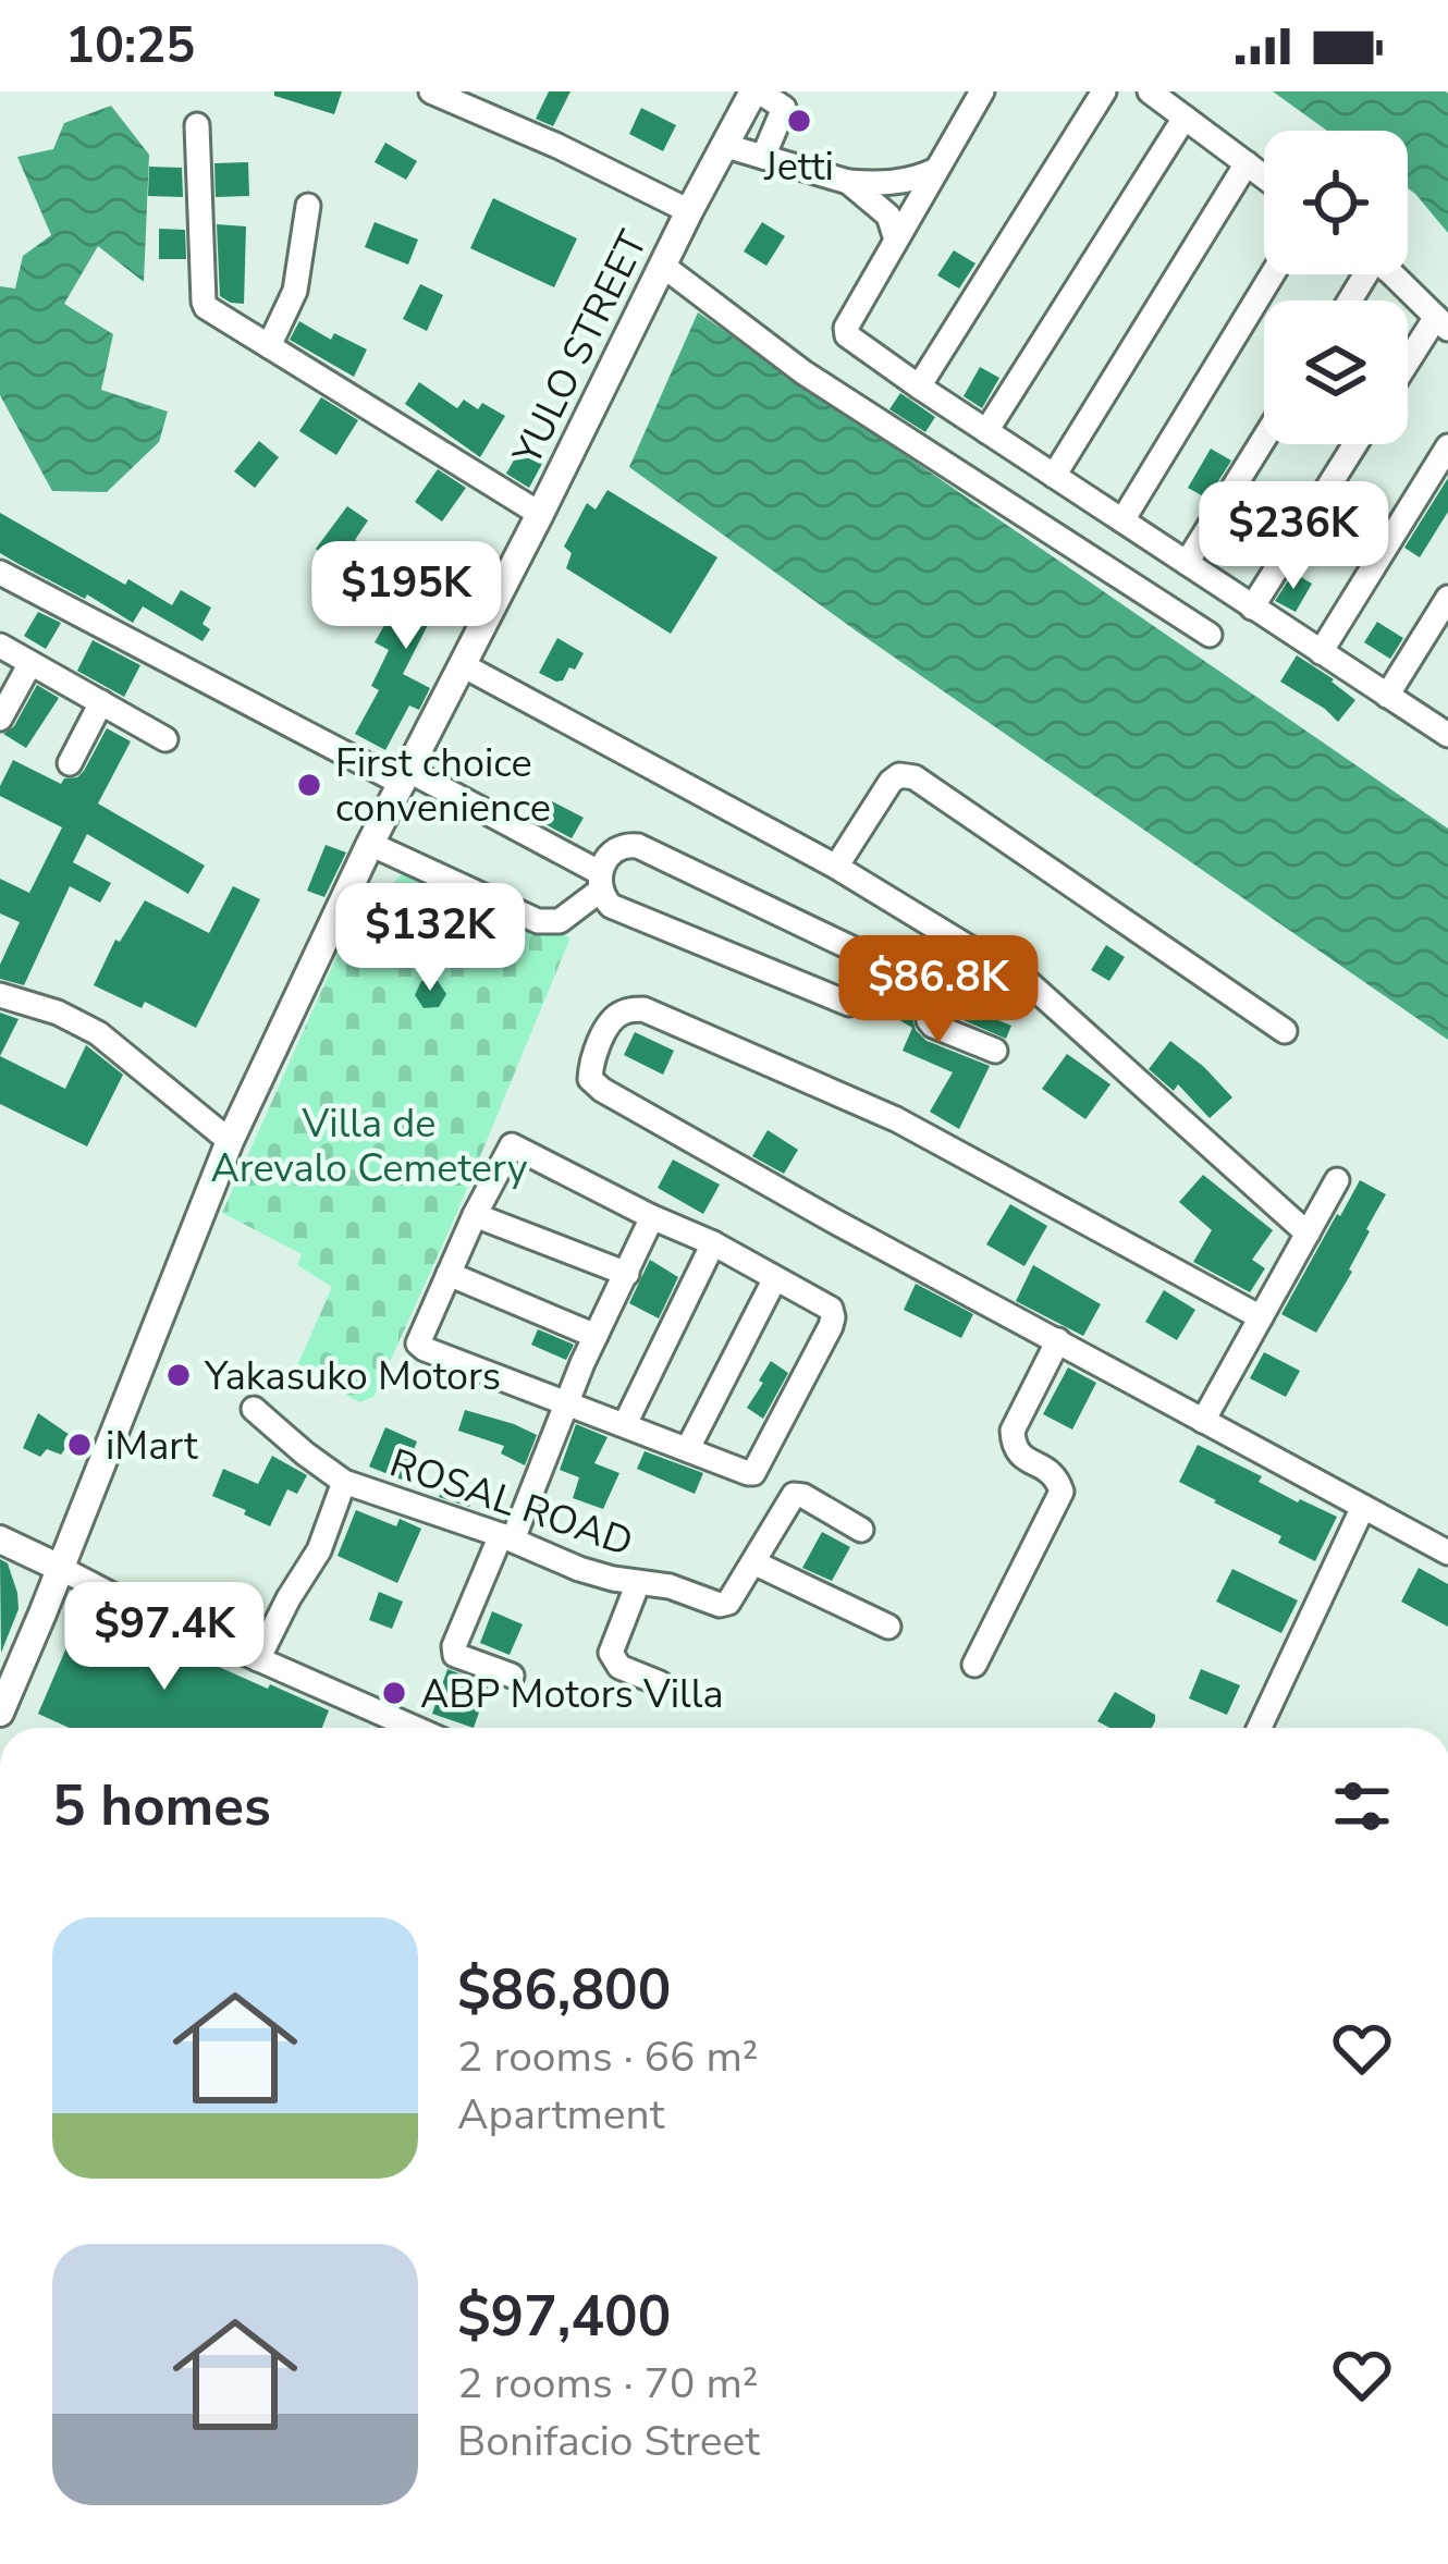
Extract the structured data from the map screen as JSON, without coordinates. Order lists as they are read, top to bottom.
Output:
{
  "streets": {
    "main road": ["YULO STREET"],
    "street": ["ROSAL ROAD"]
  },
  "parks": ["Villa de Arevalo Cemetery"],
  "places": [
    "Jetti",
    "First choice convenience",
    "Yakasuko Motors",
    "iMart",
    "ABP Motors Villa"
  ],
  "page": {
    "status": "10:25",
    "price": [
      "$236K",
      "$195K",
      "$132K",
      "$86.8K",
      "$97.4K"
    ],
    "heading": "5 homes",
    "list": [
      {
        "name": "$86,800",
        "note": "2 rooms · 66 m² · Apartment"
      },
      {
        "name": "$97,400",
        "note": "2 rooms · 70 m² · Bonifacio Street"
      }
    ]
  }
}
